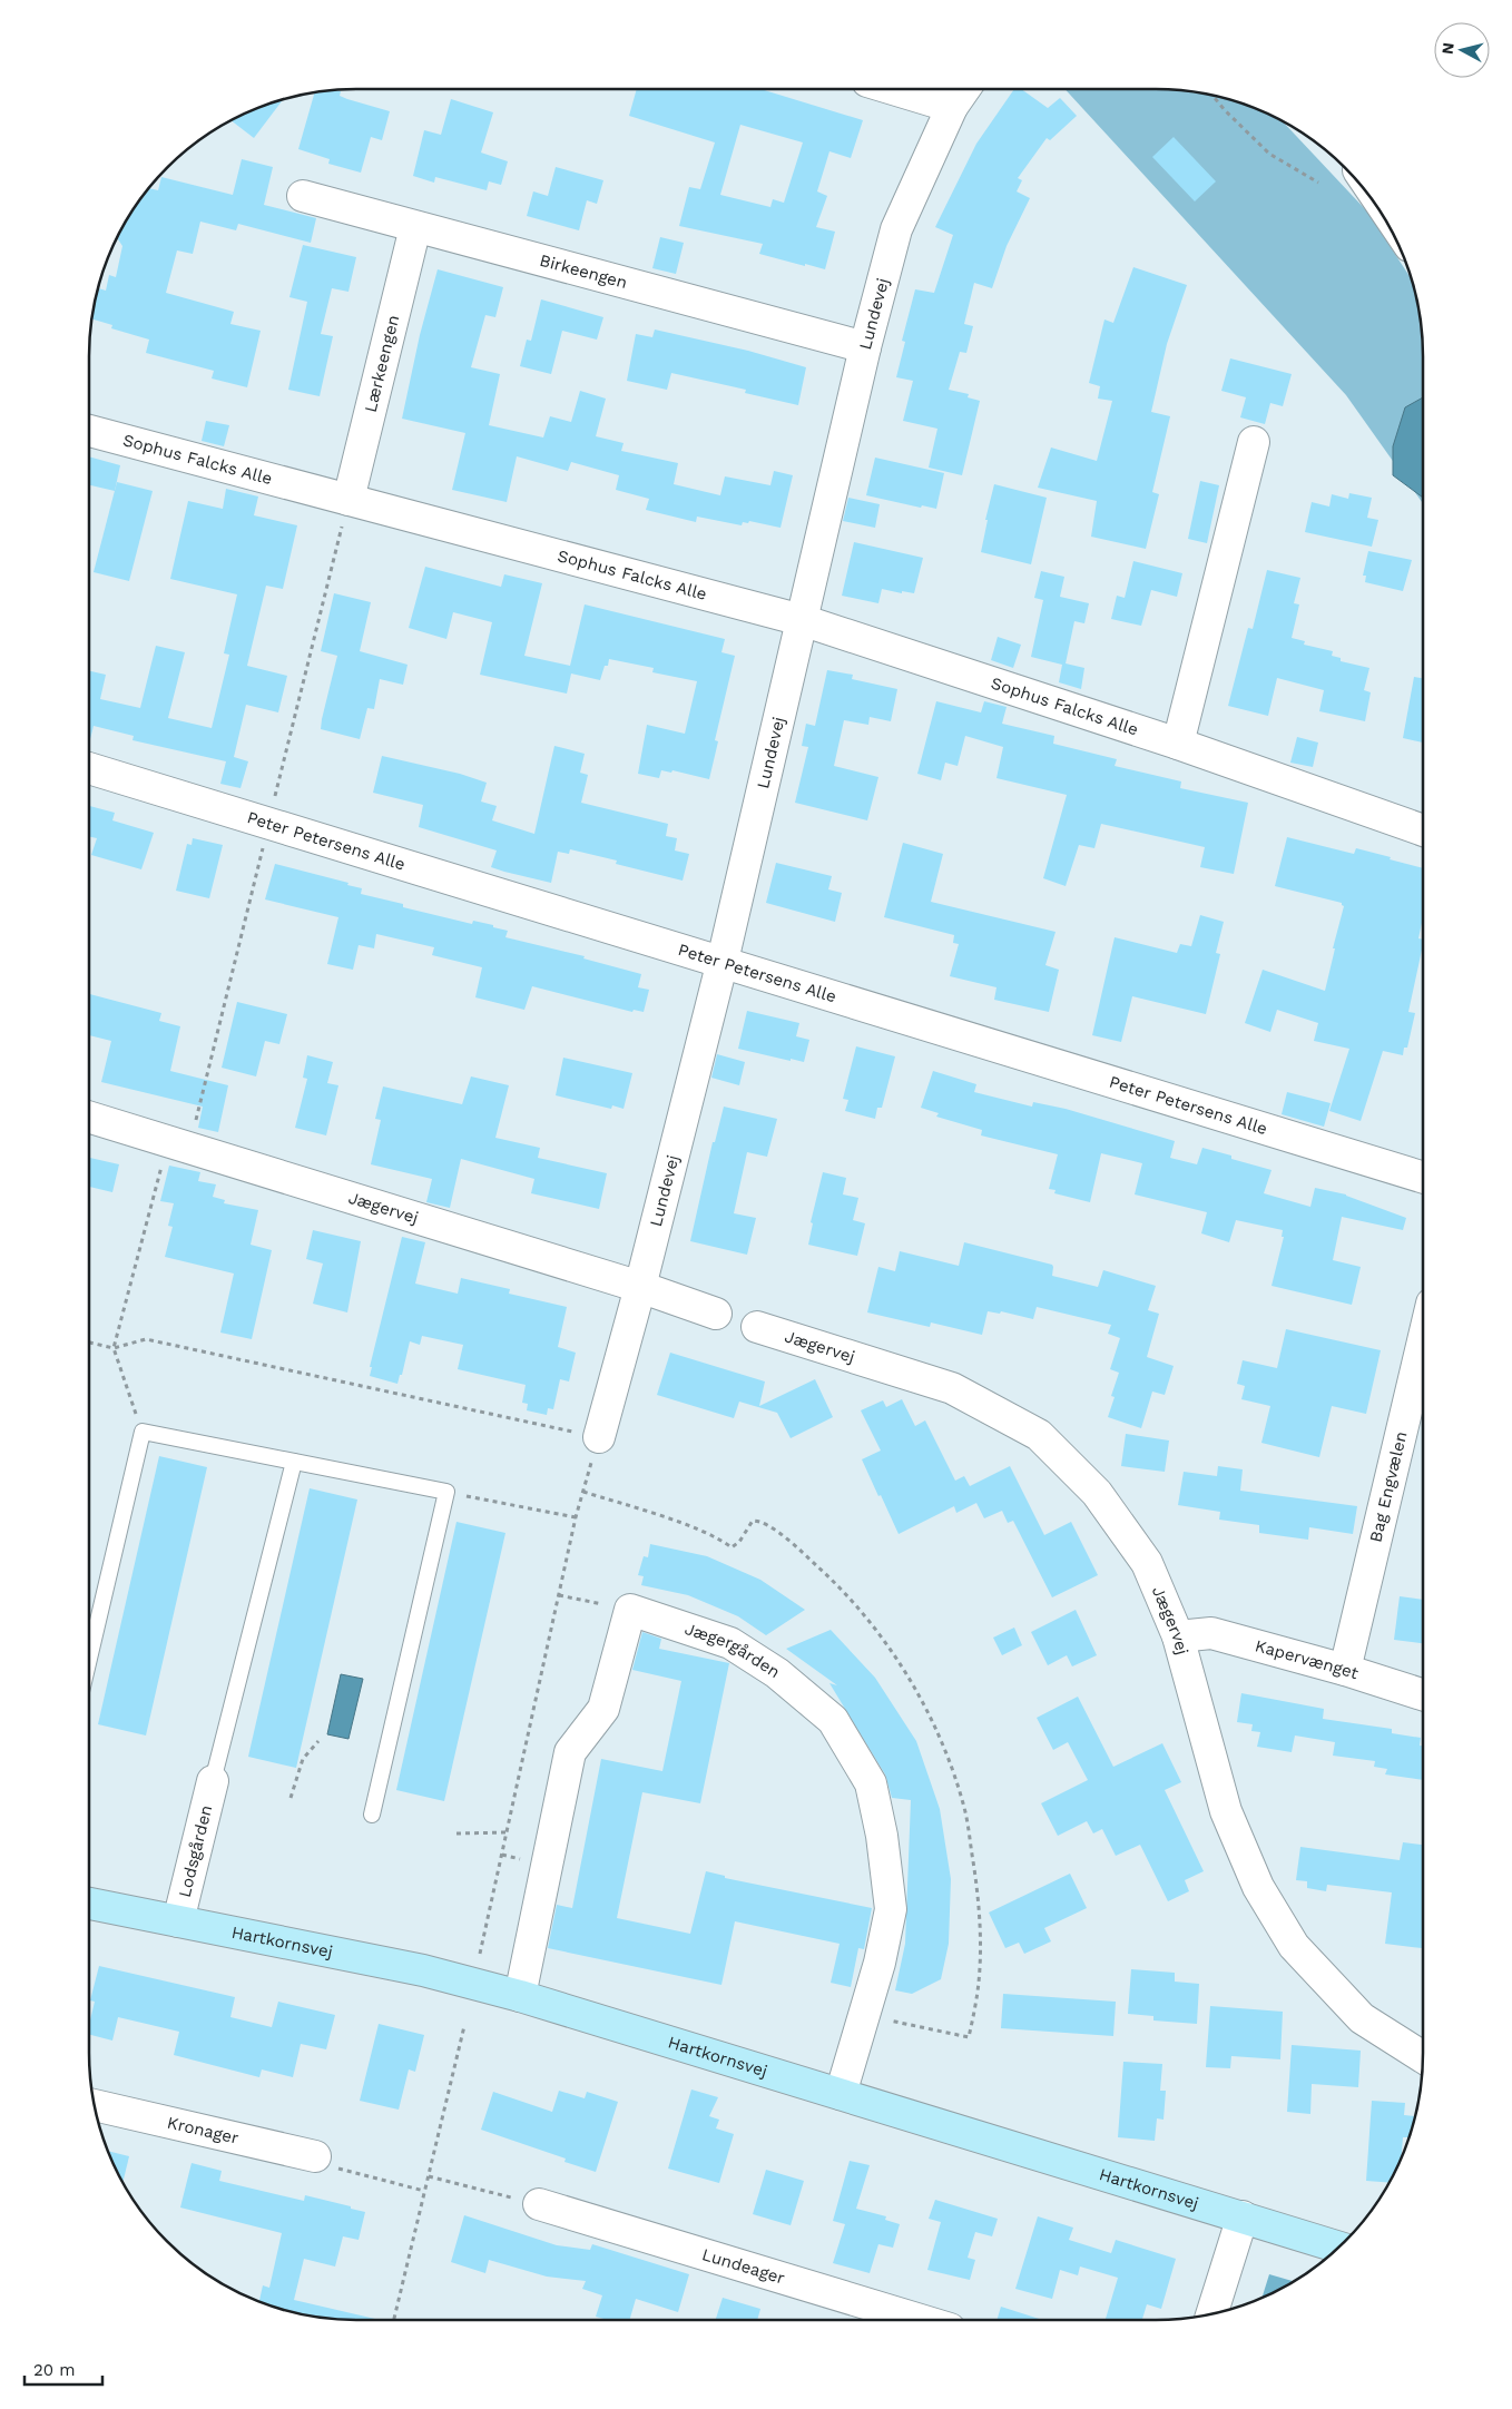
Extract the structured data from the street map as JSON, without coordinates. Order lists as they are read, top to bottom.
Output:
{
  "streets": {
    "street": [
      "Birkeengen",
      "Lundevej",
      "Lærkeengen",
      "Sophus Falcks Alle",
      "Peter Petersens Alle",
      "Jægervej",
      "Bag Engvælen",
      "Jægergården",
      "Kapervænget",
      "Lodsgården",
      "Hartkornsvej",
      "Kronager",
      "Lundeager"
    ]
  },
  "crossings": [
    ["Birkeengen", "Lundevej"],
    ["Birkeengen", "Lærkeengen"],
    ["Lundevej", "Sophus Falcks Alle"],
    ["Lundevej", "Peter Petersens Alle"],
    ["Lundevej", "Jægervej"],
    ["Lærkeengen", "Sophus Falcks Alle"],
    ["Jægervej", "Kapervænget"],
    ["Bag Engvælen", "Kapervænget"],
    ["Jægergården", "Hartkornsvej"],
    ["Lodsgården", "Hartkornsvej"]
  ],
  "scale_bar": "20 m",
  "north": "left"
}
